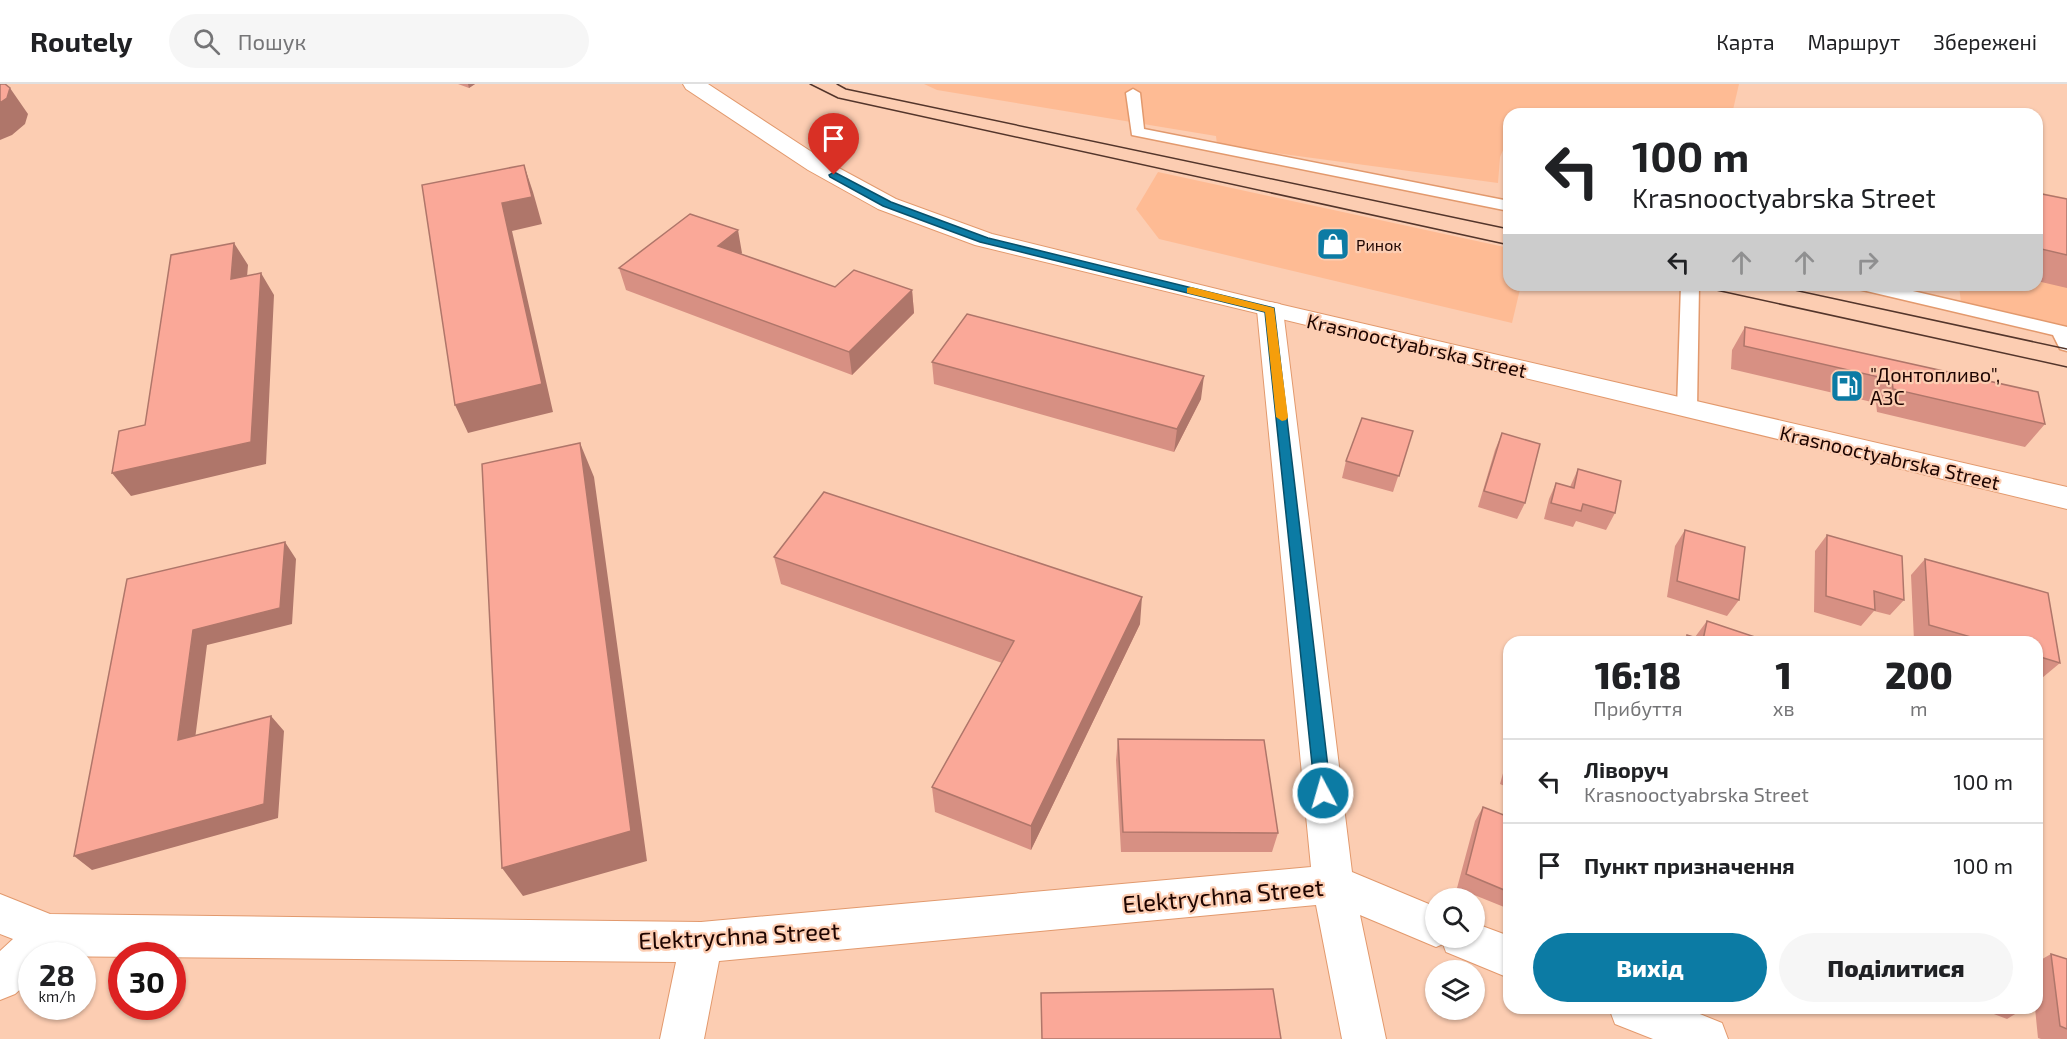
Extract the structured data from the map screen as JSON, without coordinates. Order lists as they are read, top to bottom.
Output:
{
  "streets": {
    "street": ["Krasnooctyabrska Street", "Elektrychna Street"]
  },
  "places": {
    "shop": ["Ринок"],
    "fuel station": ["\"Донтопливо\", АЗС"]
  },
  "page": {
    "header": "Routely",
    "search": "Пошук",
    "nav": ["Карта", "Маршрут", "Збережені"],
    "turn": ["100 m", "Krasnooctyabrska Street"],
    "eta": [
      "16:18",
      "Прибуття",
      "1",
      "хв",
      "200",
      "m"
    ],
    "list": [
      {
        "name": "Ліворуч",
        "note": "Krasnooctyabrska Street",
        "value": "100 m"
      },
      {
        "name": "Пункт призначення",
        "value": "100 m"
      }
    ],
    "buttons": ["Вихід", "Поділитися"],
    "speed": "28 km/h",
    "limit": "30"
  }
}
